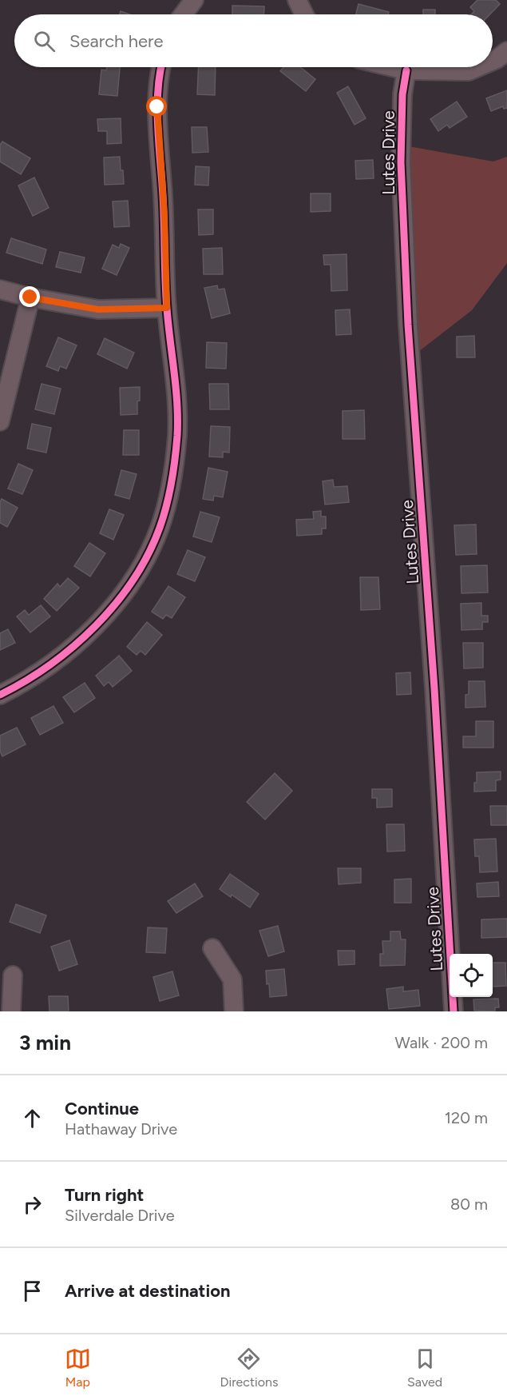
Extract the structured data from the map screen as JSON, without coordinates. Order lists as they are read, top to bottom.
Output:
{
  "streets": {
    "street": ["Lutes Drive"]
  },
  "page": {
    "search": "Search here",
    "heading": ["3 min", "Walk · 200 m"],
    "list": [
      ["Continue", "Hathaway Drive", "120 m"],
      ["Turn right", "Silverdale Drive", "80 m"],
      "Arrive at destination"
    ],
    "nav": ["Map", "Directions", "Saved"]
  }
}
